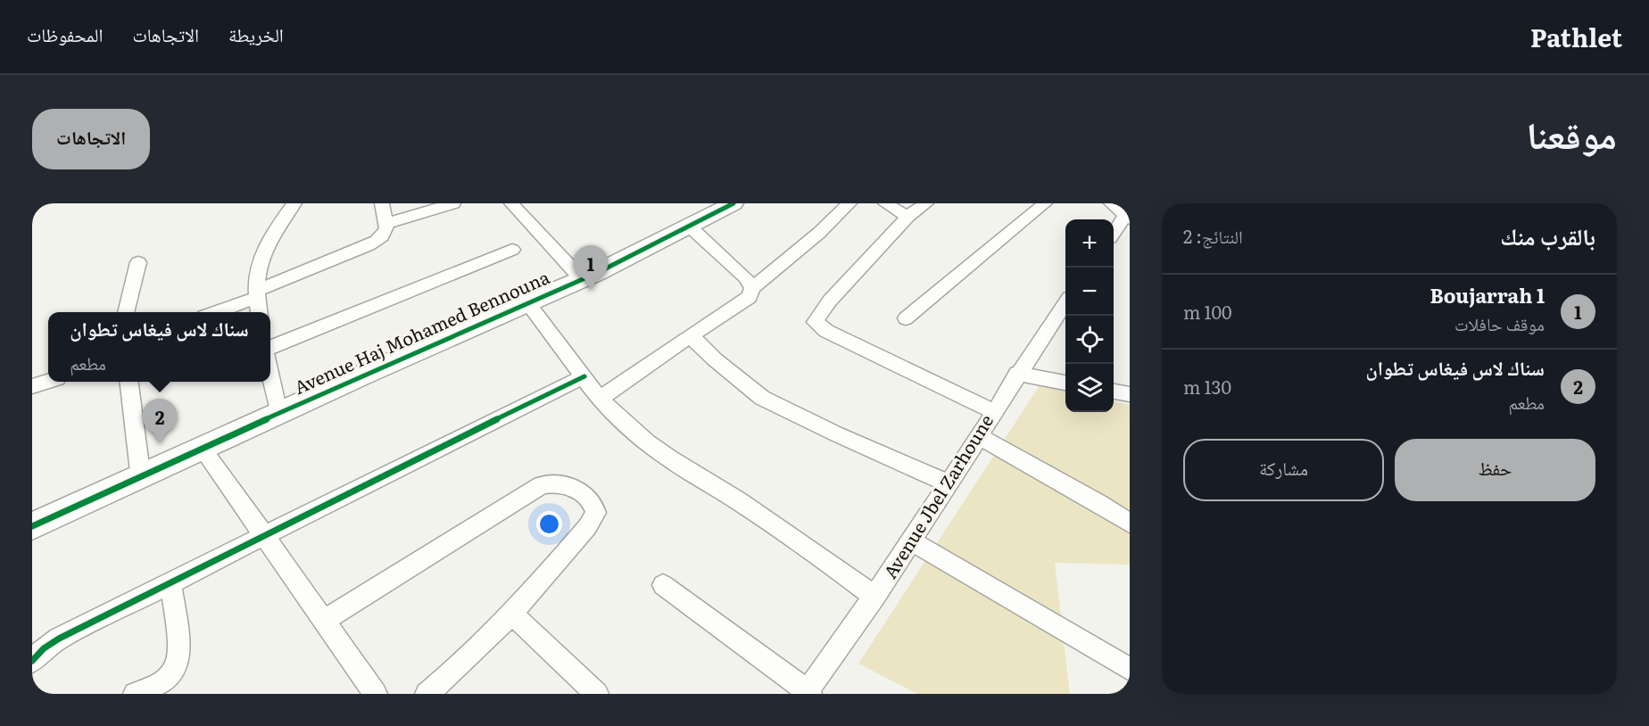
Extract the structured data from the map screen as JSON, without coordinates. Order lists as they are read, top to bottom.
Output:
{
  "streets": {
    "street": ["Avenue Haj Mohamed Bennouna", "Avenue Jbel Zarhoune"]
  },
  "page": {
    "header": "Pathlet",
    "nav": ["الخريطة", "الاتجاهات", "المحفوظات"],
    "title": "موقعنا",
    "buttons": [
      "الاتجاهات",
      ["حفظ", "مشاركة"]
    ],
    "heading": ["بالقرب منك", "النتائج: 2"],
    "map_buttons": ["+", "−"],
    "pins": ["1", "2"],
    "list": [
      {
        "mark": "1",
        "name": "Boujarrah 1",
        "note": "موقف حافلات",
        "value": "100 m"
      },
      {
        "mark": "2",
        "name": "سناك لاس فيغاس تطوان",
        "note": "مطعم",
        "value": "130 m"
      }
    ],
    "popup": ["سناك لاس فيغاس تطوان", "مطعم"]
  }
}
